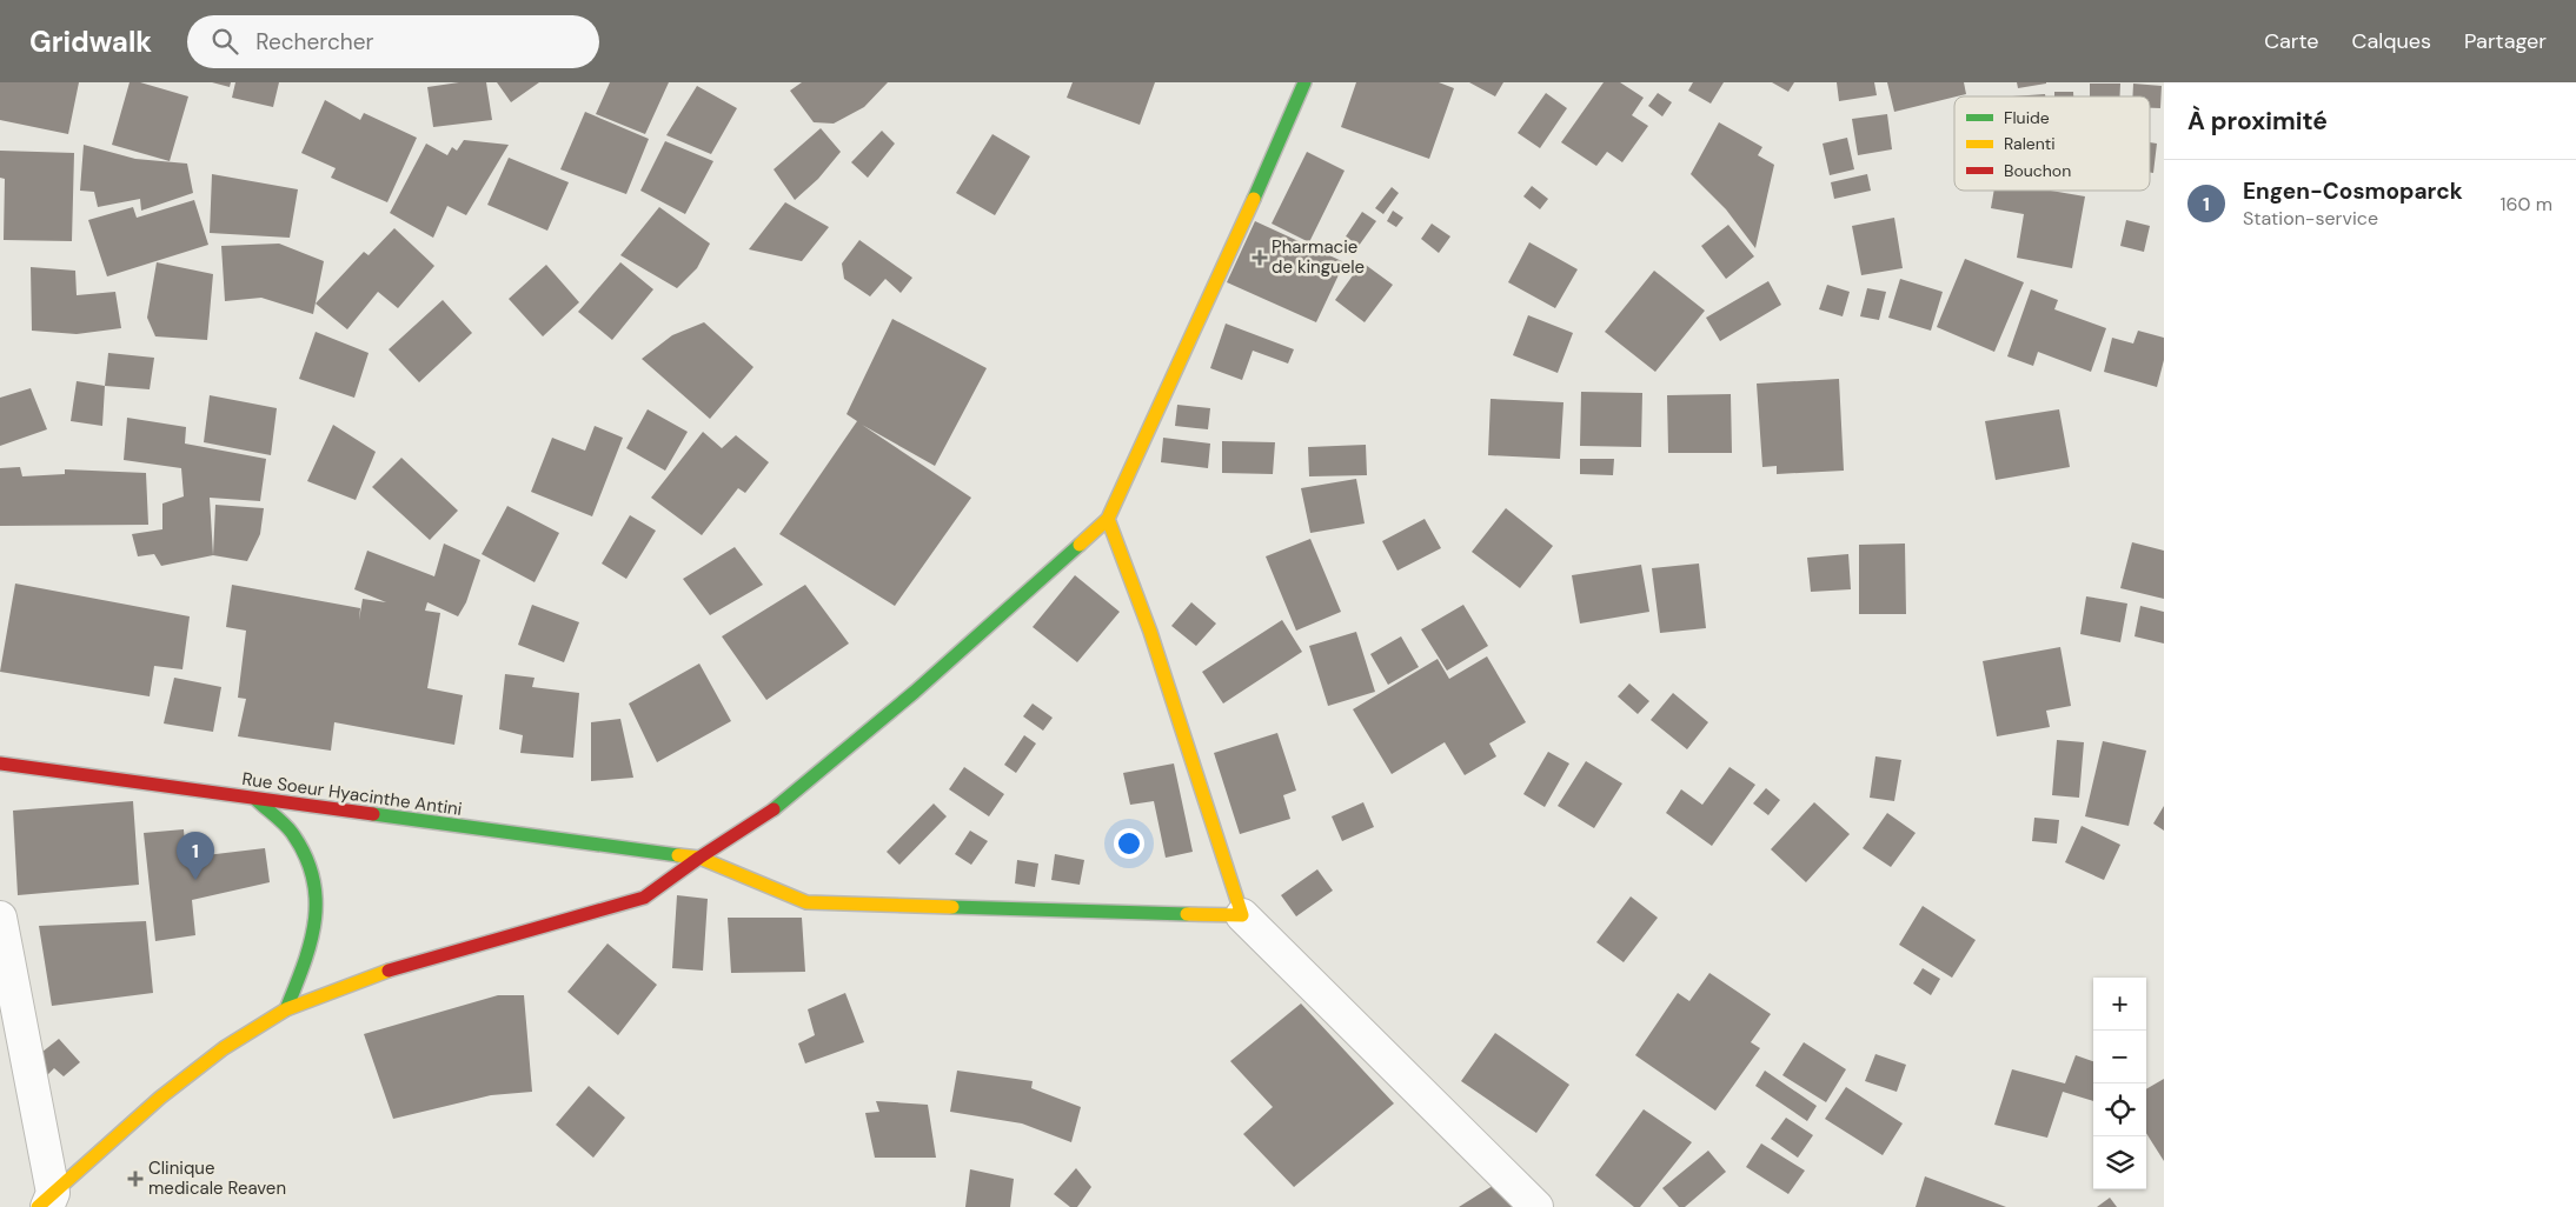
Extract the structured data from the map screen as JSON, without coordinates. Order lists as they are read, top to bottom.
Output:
{
  "streets": {
    "main road": ["Rue Soeur Hyacinthe Antini"]
  },
  "places": {
    "health": ["Pharmacie de kinguele", "Clinique medicale Reaven"]
  },
  "legend": ["Fluide", "Ralenti", "Bouchon"],
  "page": {
    "header": "Gridwalk",
    "search": "Rechercher",
    "nav": ["Carte", "Calques", "Partager"],
    "heading": "À proximité",
    "list": [
      {
        "mark": "1",
        "name": "Engen-Cosmoparck",
        "note": "Station-service",
        "value": "160 m"
      }
    ],
    "pins": "1",
    "map_buttons": ["+", "−"]
  }
}
